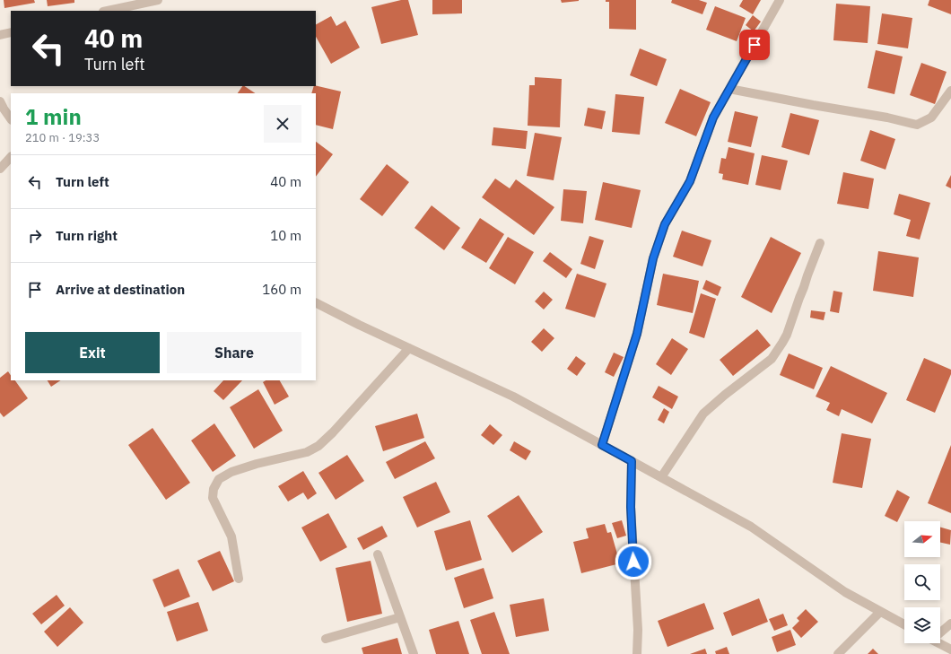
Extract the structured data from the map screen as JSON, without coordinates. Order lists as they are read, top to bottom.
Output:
{
  "north": "right",
  "page": {
    "turn": ["40 m", "Turn left"],
    "heading": ["1 min", "210 m · 19:33"],
    "list": [
      {
        "name": "Turn left",
        "value": "40 m"
      },
      {
        "name": "Turn right",
        "value": "10 m"
      },
      {
        "name": "Arrive at destination",
        "value": "160 m"
      }
    ],
    "buttons": ["Exit", "Share"]
  }
}
